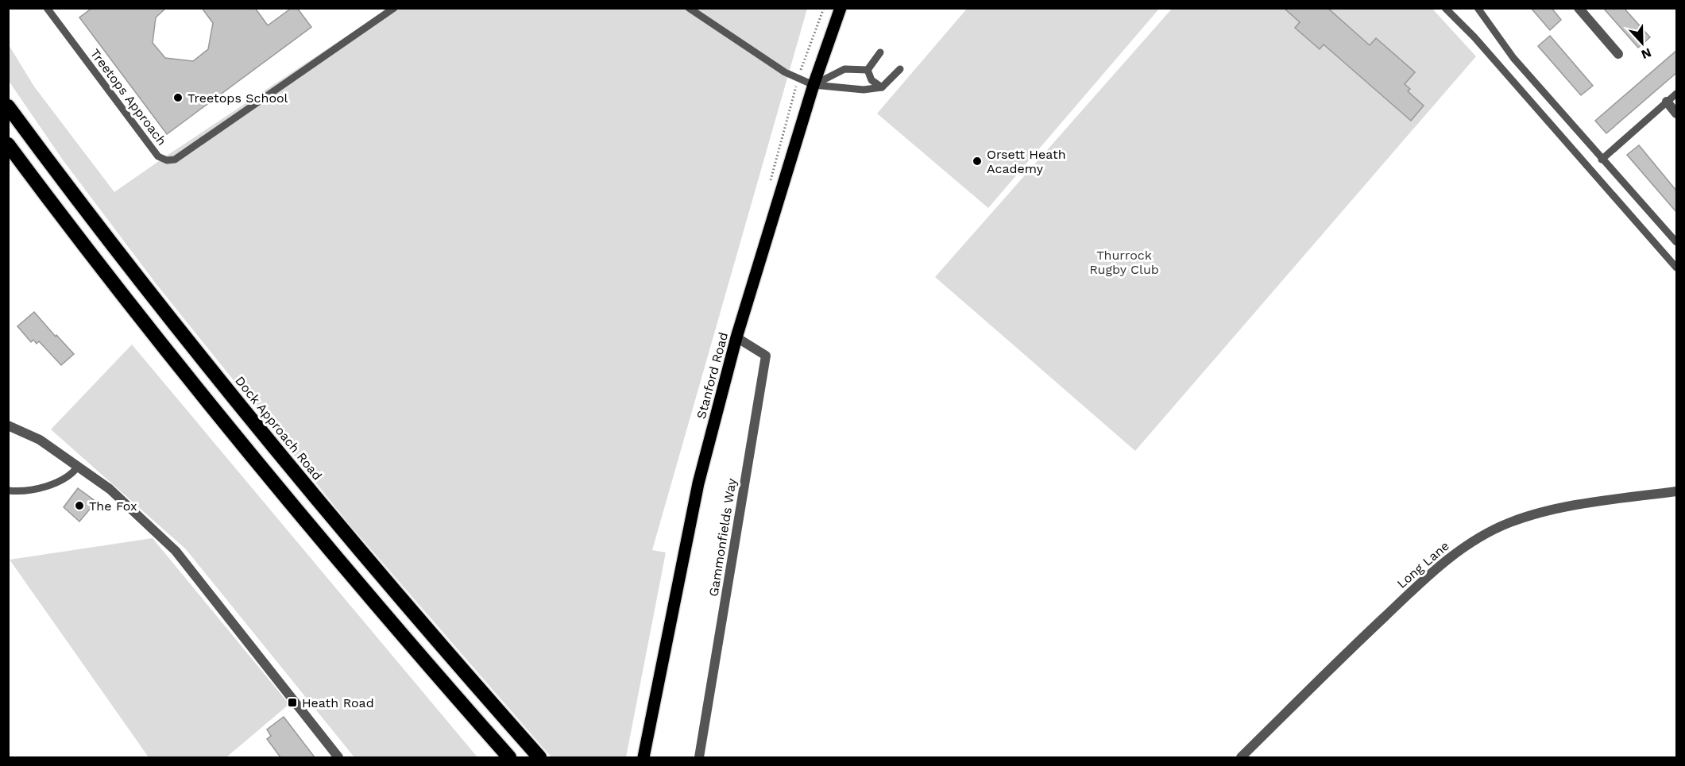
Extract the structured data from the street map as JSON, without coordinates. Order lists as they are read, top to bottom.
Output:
{
  "streets": {
    "highway": ["Dock Approach Road"],
    "main road": ["Stanford Road"],
    "street": ["Gammonfields Way", "Long Lane"],
    "lane": ["Treetops Approach"]
  },
  "crossings": [
    ["Stanford Road", "Gammonfields Way"]
  ],
  "parks": ["Thurrock Rugby Club"],
  "places": {
    "other": ["Treetops School", "Orsett Heath Academy", "The Fox"],
    "transit": ["Heath Road"]
  },
  "north": "bottom"
}
